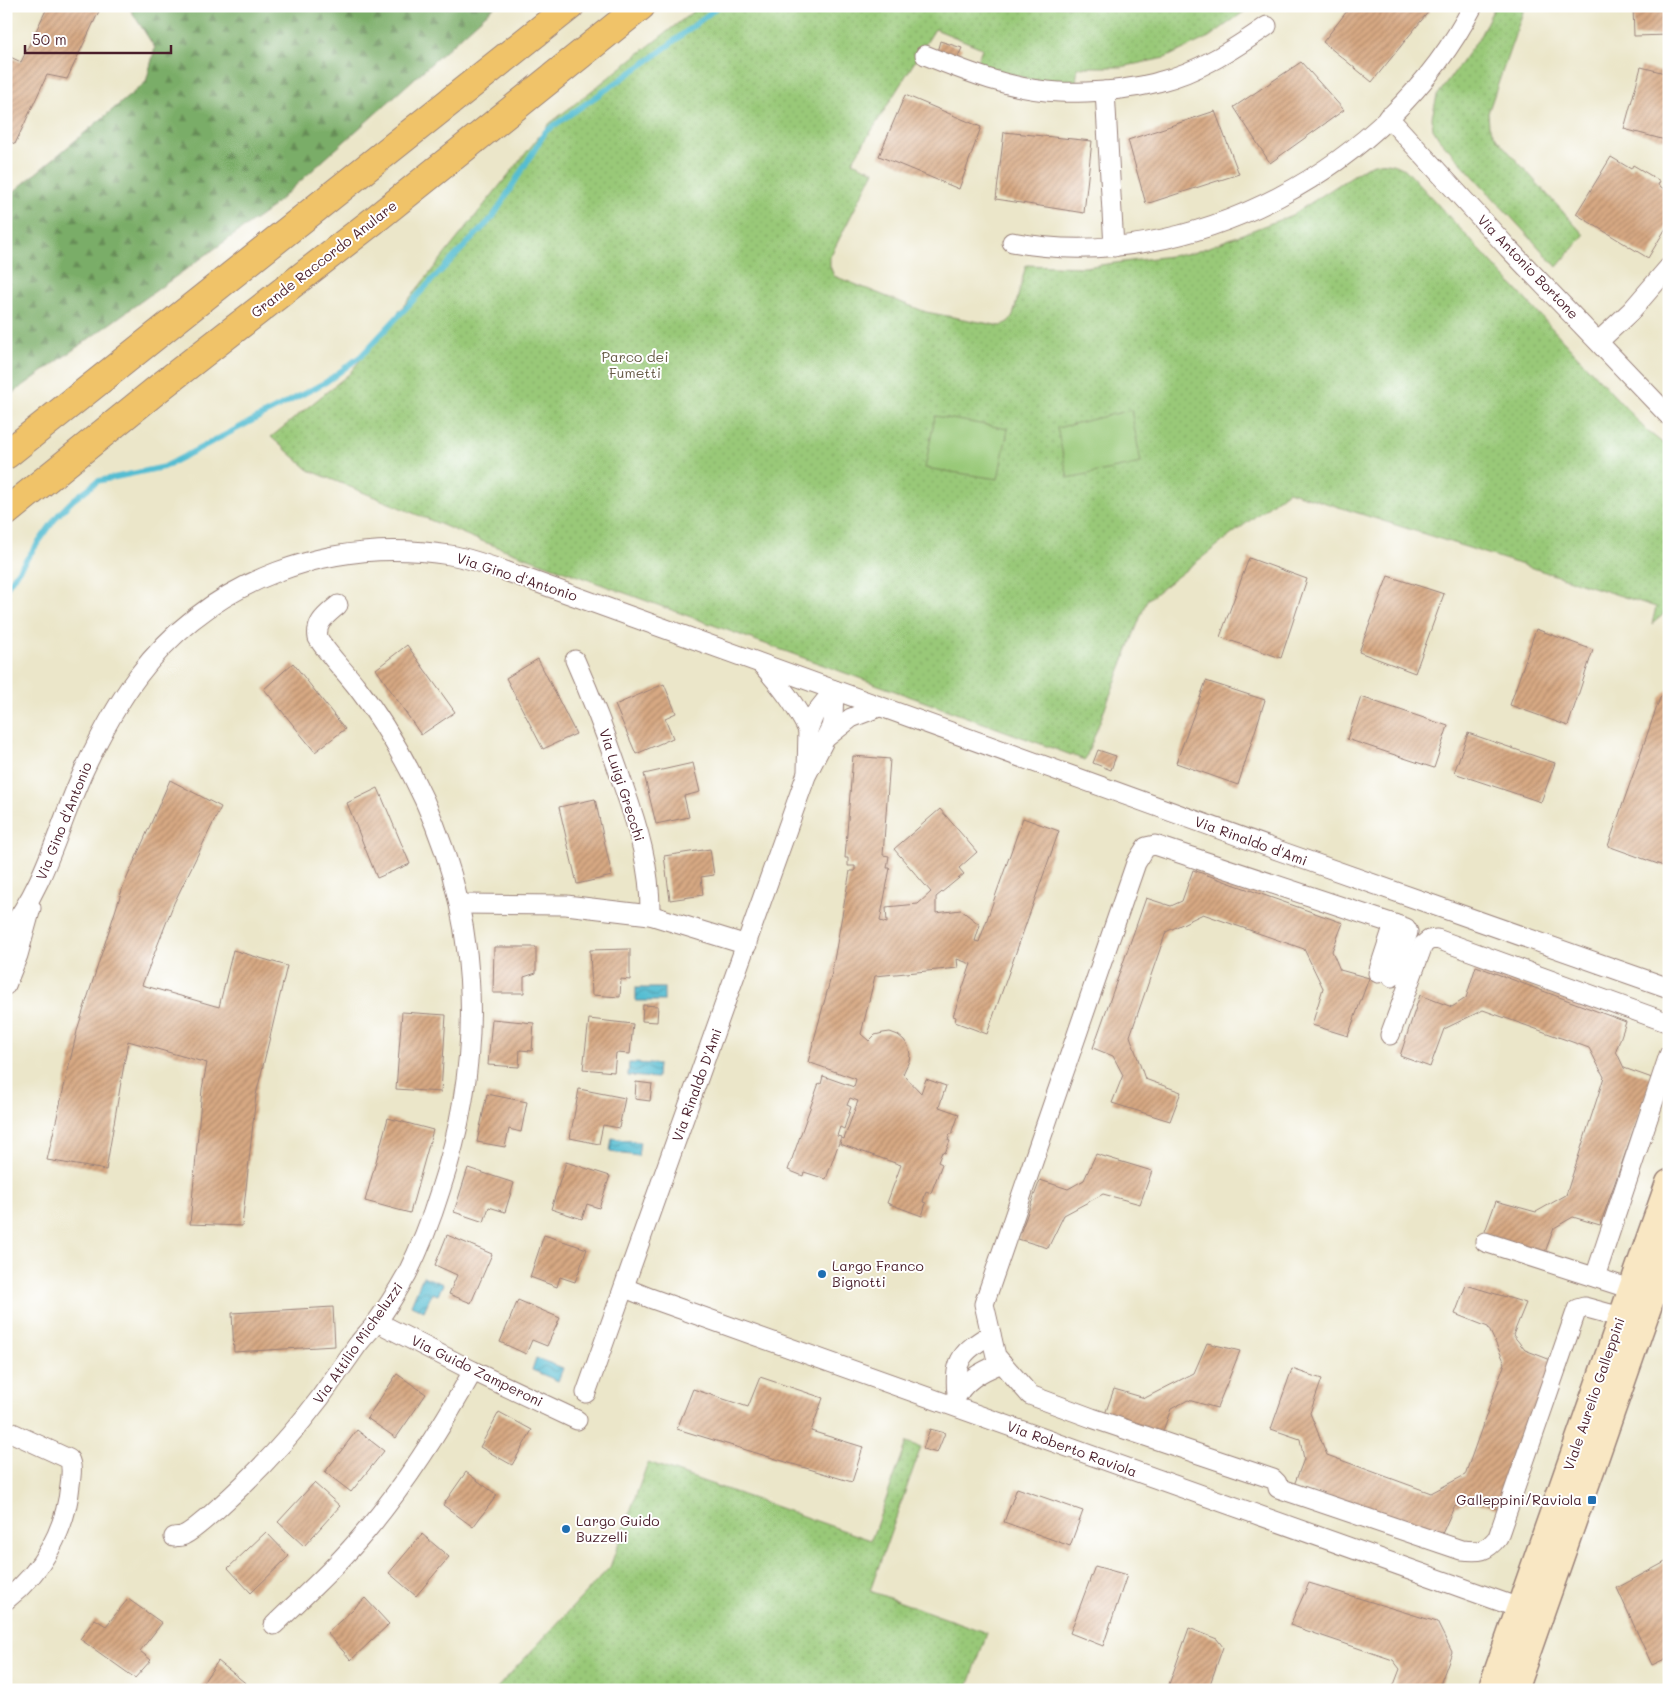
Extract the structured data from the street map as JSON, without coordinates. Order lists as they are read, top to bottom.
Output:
{
  "streets": {
    "highway": ["Grande Raccordo Anulare"],
    "street": [
      "Via Antonio Bortone",
      "Via Gino d'Antonio",
      "Via Luigi Grecchi",
      "Via Rinaldo d'Ami",
      "Via Rinaldo D'Ami",
      "Via Attilio Micheluzzi",
      "Via Guido Zamperoni",
      "Viale Aurelio Galleppini",
      "Via Roberto Raviola"
    ]
  },
  "crossings": [
    ["Via Gino d'Antonio", "Via Rinaldo d'Ami"],
    ["Via Gino d'Antonio", "Via Rinaldo D'Ami"],
    ["Via Rinaldo d'Ami", "Via Rinaldo D'Ami"],
    ["Via Rinaldo D'Ami", "Via Roberto Raviola"],
    ["Via Attilio Micheluzzi", "Via Guido Zamperoni"],
    ["Viale Aurelio Galleppini", "Via Roberto Raviola"]
  ],
  "parks": ["Parco dei Fumetti"],
  "places": {
    "other": ["Largo Franco Bignotti", "Largo Guido Buzzelli"],
    "transit": ["Galleppini/Raviola"]
  },
  "scale_bar": "50 m"
}
